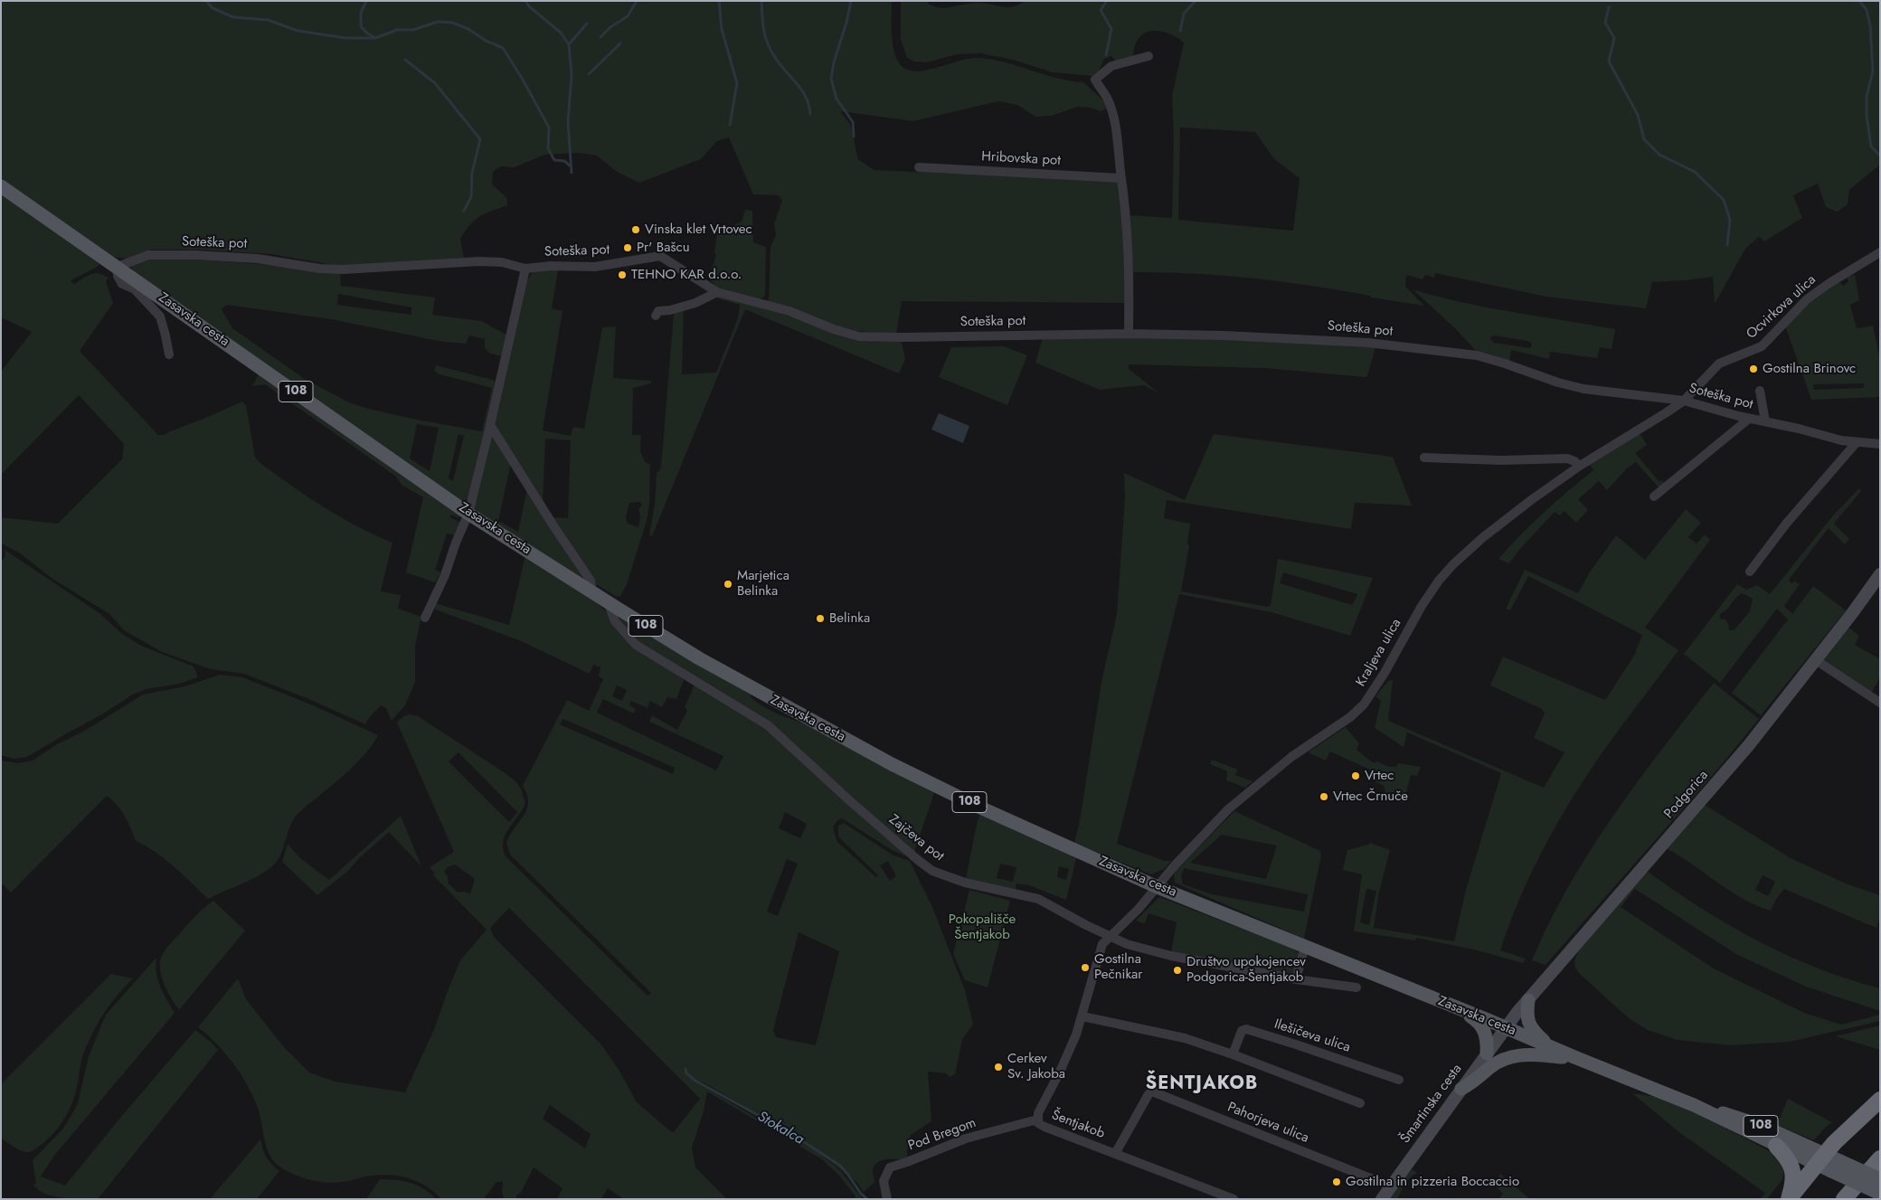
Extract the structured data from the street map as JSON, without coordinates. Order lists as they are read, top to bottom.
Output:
{
  "streets": {
    "main road": [
      "Zasavska cesta",
      "108",
      "Podgorica",
      "Šmartinska cesta"
    ],
    "street": [
      "Hribovska pot",
      "Soteška pot",
      "Ocvirkova ulica",
      "Kraljeva ulica",
      "Zajčeva pot",
      "Ilešičeva ulica",
      "Pahorjeva ulica",
      "Šentjakob",
      "Pod Bregom"
    ]
  },
  "crossings": [
    ["Soteška pot", "Ocvirkova ulica"],
    ["Soteška pot", "Zasavska cesta"],
    ["Soteška pot", "Kraljeva ulica"],
    ["Ocvirkova ulica", "Kraljeva ulica"],
    ["Zasavska cesta", "108"],
    ["Zasavska cesta", "Kraljeva ulica"],
    ["Zasavska cesta", "Podgorica"],
    ["Zasavska cesta", "Zajčeva pot"],
    ["Zasavska cesta", "Šmartinska cesta"],
    ["Zasavska cesta", "Šentjakob"],
    ["Kraljeva ulica", "Šentjakob"],
    ["Podgorica", "Šmartinska cesta"],
    ["Zajčeva pot", "Šentjakob"],
    ["Šmartinska cesta", "Pahorjeva ulica"],
    ["Pahorjeva ulica", "Šentjakob"],
    ["Šentjakob", "Pod Bregom"]
  ],
  "districts": ["ŠENTJAKOB"],
  "water": ["Stokalca"],
  "parks": ["Pokopališče Šentjakob"],
  "places": [
    "Vinska klet Vrtovec",
    "Pr' Bašcu",
    "TEHNO KAR d.o.o.",
    "Gostilna Brinovc",
    "Marjetica Belinka",
    "Belinka",
    "Vrtec",
    "Vrtec Črnuče",
    "Gostilna Pečnikar",
    "Društvo upokojencev Podgorica-Šentjakob",
    "Cerkev Sv. Jakoba",
    "Gostilna in pizzeria Boccaccio"
  ]
}
